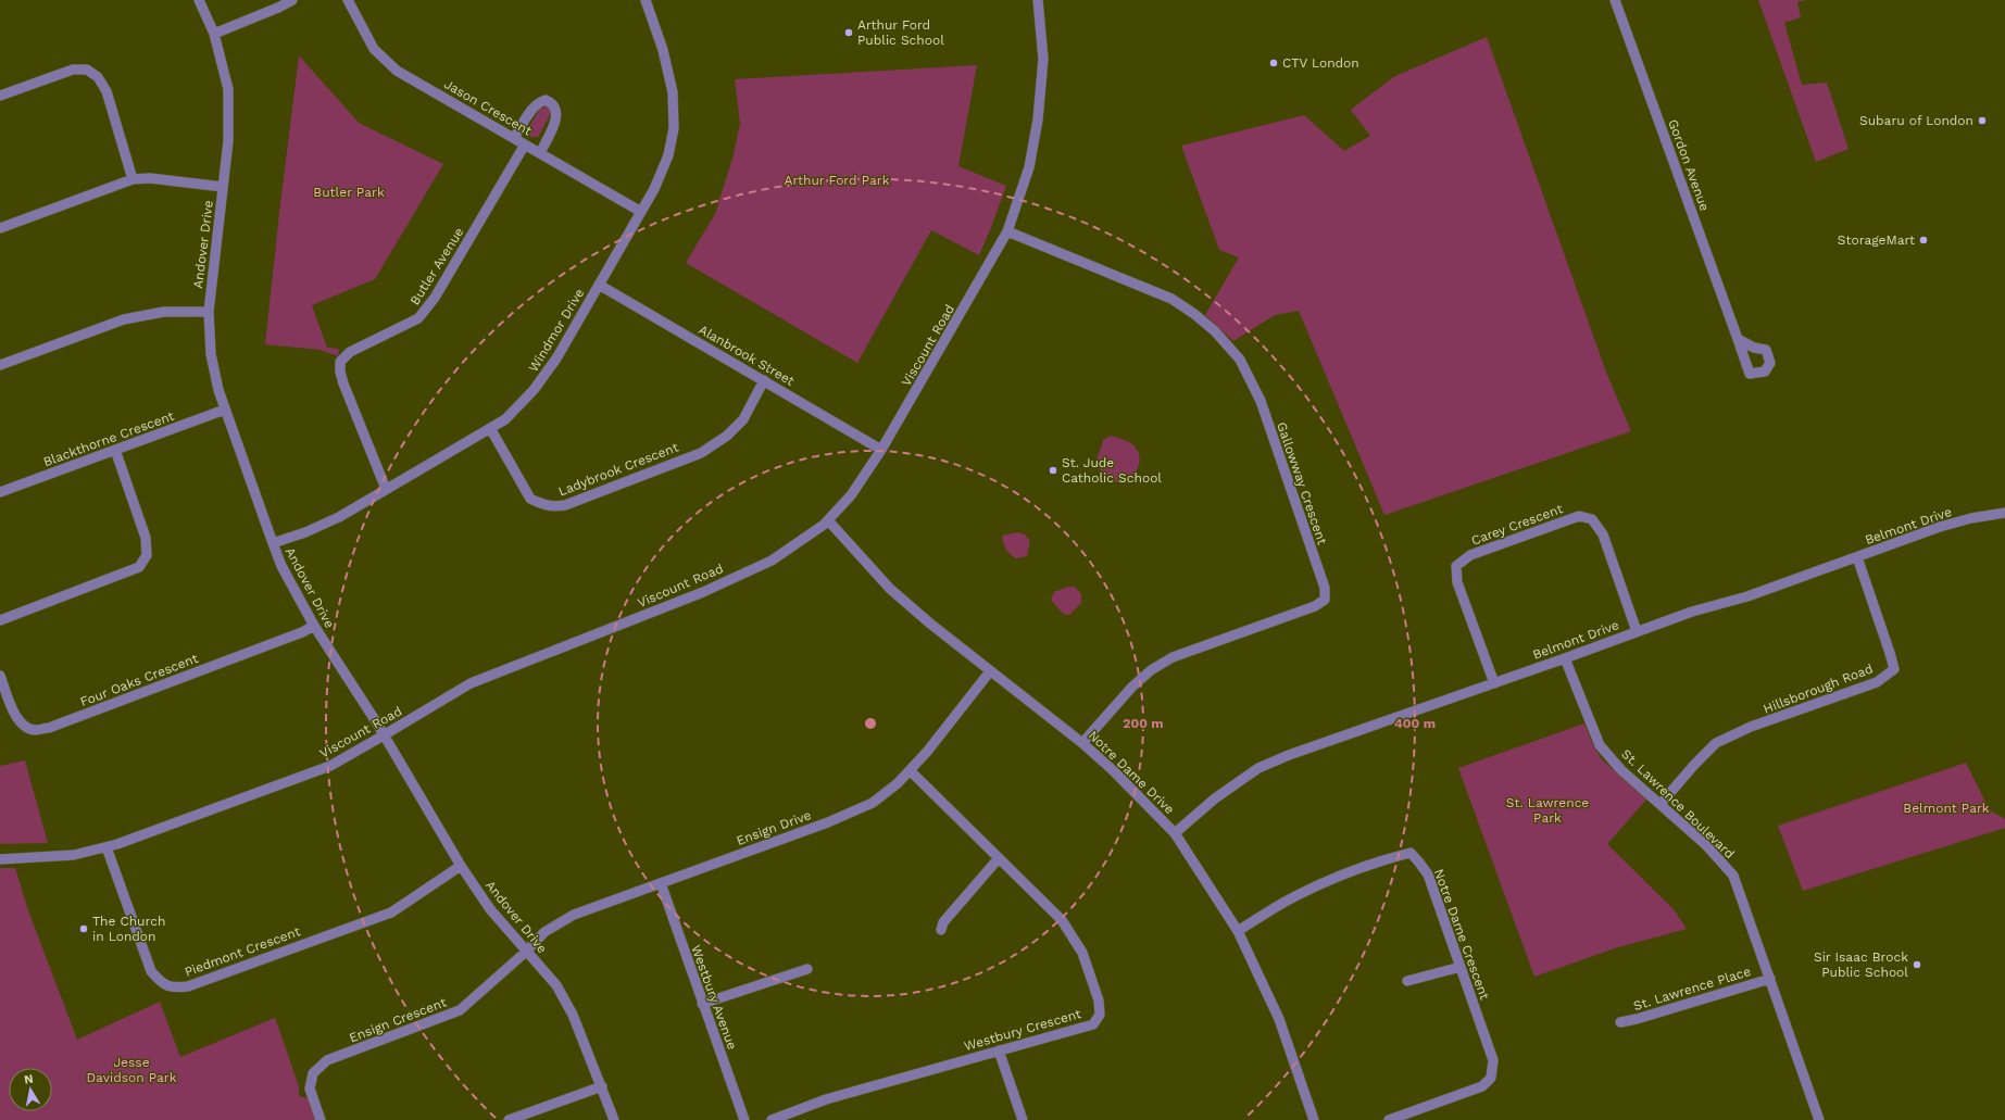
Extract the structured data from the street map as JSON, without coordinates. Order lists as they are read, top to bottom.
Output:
{
  "streets": {
    "street": [
      "Jason Crescent",
      "Gordon Avenue",
      "Andover Drive",
      "Butler Avenue",
      "Windmor Drive",
      "Viscount Road",
      "Alanbrook Street",
      "Blackthorne Crescent",
      "Ladybrook Crescent",
      "Gallowway Crescent",
      "Carey Crescent",
      "Belmont Drive",
      "Four Oaks Crescent",
      "Hillsborough Road",
      "Notre Dame Drive",
      "St. Lawrence Boulevard",
      "Ensign Drive",
      "Notre Dame Crescent",
      "Piedmont Crescent",
      "St. Lawrence Place",
      "Westbury Avenue",
      "Ensign Crescent",
      "Westbury Crescent"
    ]
  },
  "crossings": [
    ["Jason Crescent", "Butler Avenue"],
    ["Jason Crescent", "Windmor Drive"],
    ["Andover Drive", "Windmor Drive"],
    ["Andover Drive", "Viscount Road"],
    ["Andover Drive", "Blackthorne Crescent"],
    ["Andover Drive", "Four Oaks Crescent"],
    ["Andover Drive", "Ensign Drive"],
    ["Andover Drive", "Piedmont Crescent"],
    ["Andover Drive", "Ensign Crescent"],
    ["Butler Avenue", "Windmor Drive"],
    ["Windmor Drive", "Alanbrook Street"],
    ["Windmor Drive", "Ladybrook Crescent"],
    ["Viscount Road", "Alanbrook Street"],
    ["Viscount Road", "Gallowway Crescent"],
    ["Viscount Road", "Notre Dame Drive"],
    ["Viscount Road", "Piedmont Crescent"],
    ["Alanbrook Street", "Ladybrook Crescent"],
    ["Gallowway Crescent", "Notre Dame Drive"],
    ["Carey Crescent", "Belmont Drive"],
    ["Belmont Drive", "Hillsborough Road"],
    ["Belmont Drive", "Notre Dame Drive"],
    ["Belmont Drive", "St. Lawrence Boulevard"],
    ["Hillsborough Road", "St. Lawrence Boulevard"],
    ["Notre Dame Drive", "Ensign Drive"],
    ["Notre Dame Drive", "Notre Dame Crescent"],
    ["St. Lawrence Boulevard", "St. Lawrence Place"],
    ["Ensign Drive", "Westbury Avenue"],
    ["Ensign Drive", "Ensign Crescent"],
    ["Ensign Drive", "Westbury Crescent"]
  ],
  "parks": [
    "Arthur Ford Park",
    "Butler Park",
    "St. Lawrence Park",
    "Belmont Park",
    "Jesse Davidson Park"
  ],
  "places": [
    "Arthur Ford Public School",
    "CTV London",
    "Subaru of London",
    "StorageMart",
    "St. Jude Catholic School",
    "The Church in London",
    "Sir Isaac Brock Public School"
  ],
  "north": "top",
  "rings": ["200 m", "400 m"]
}
